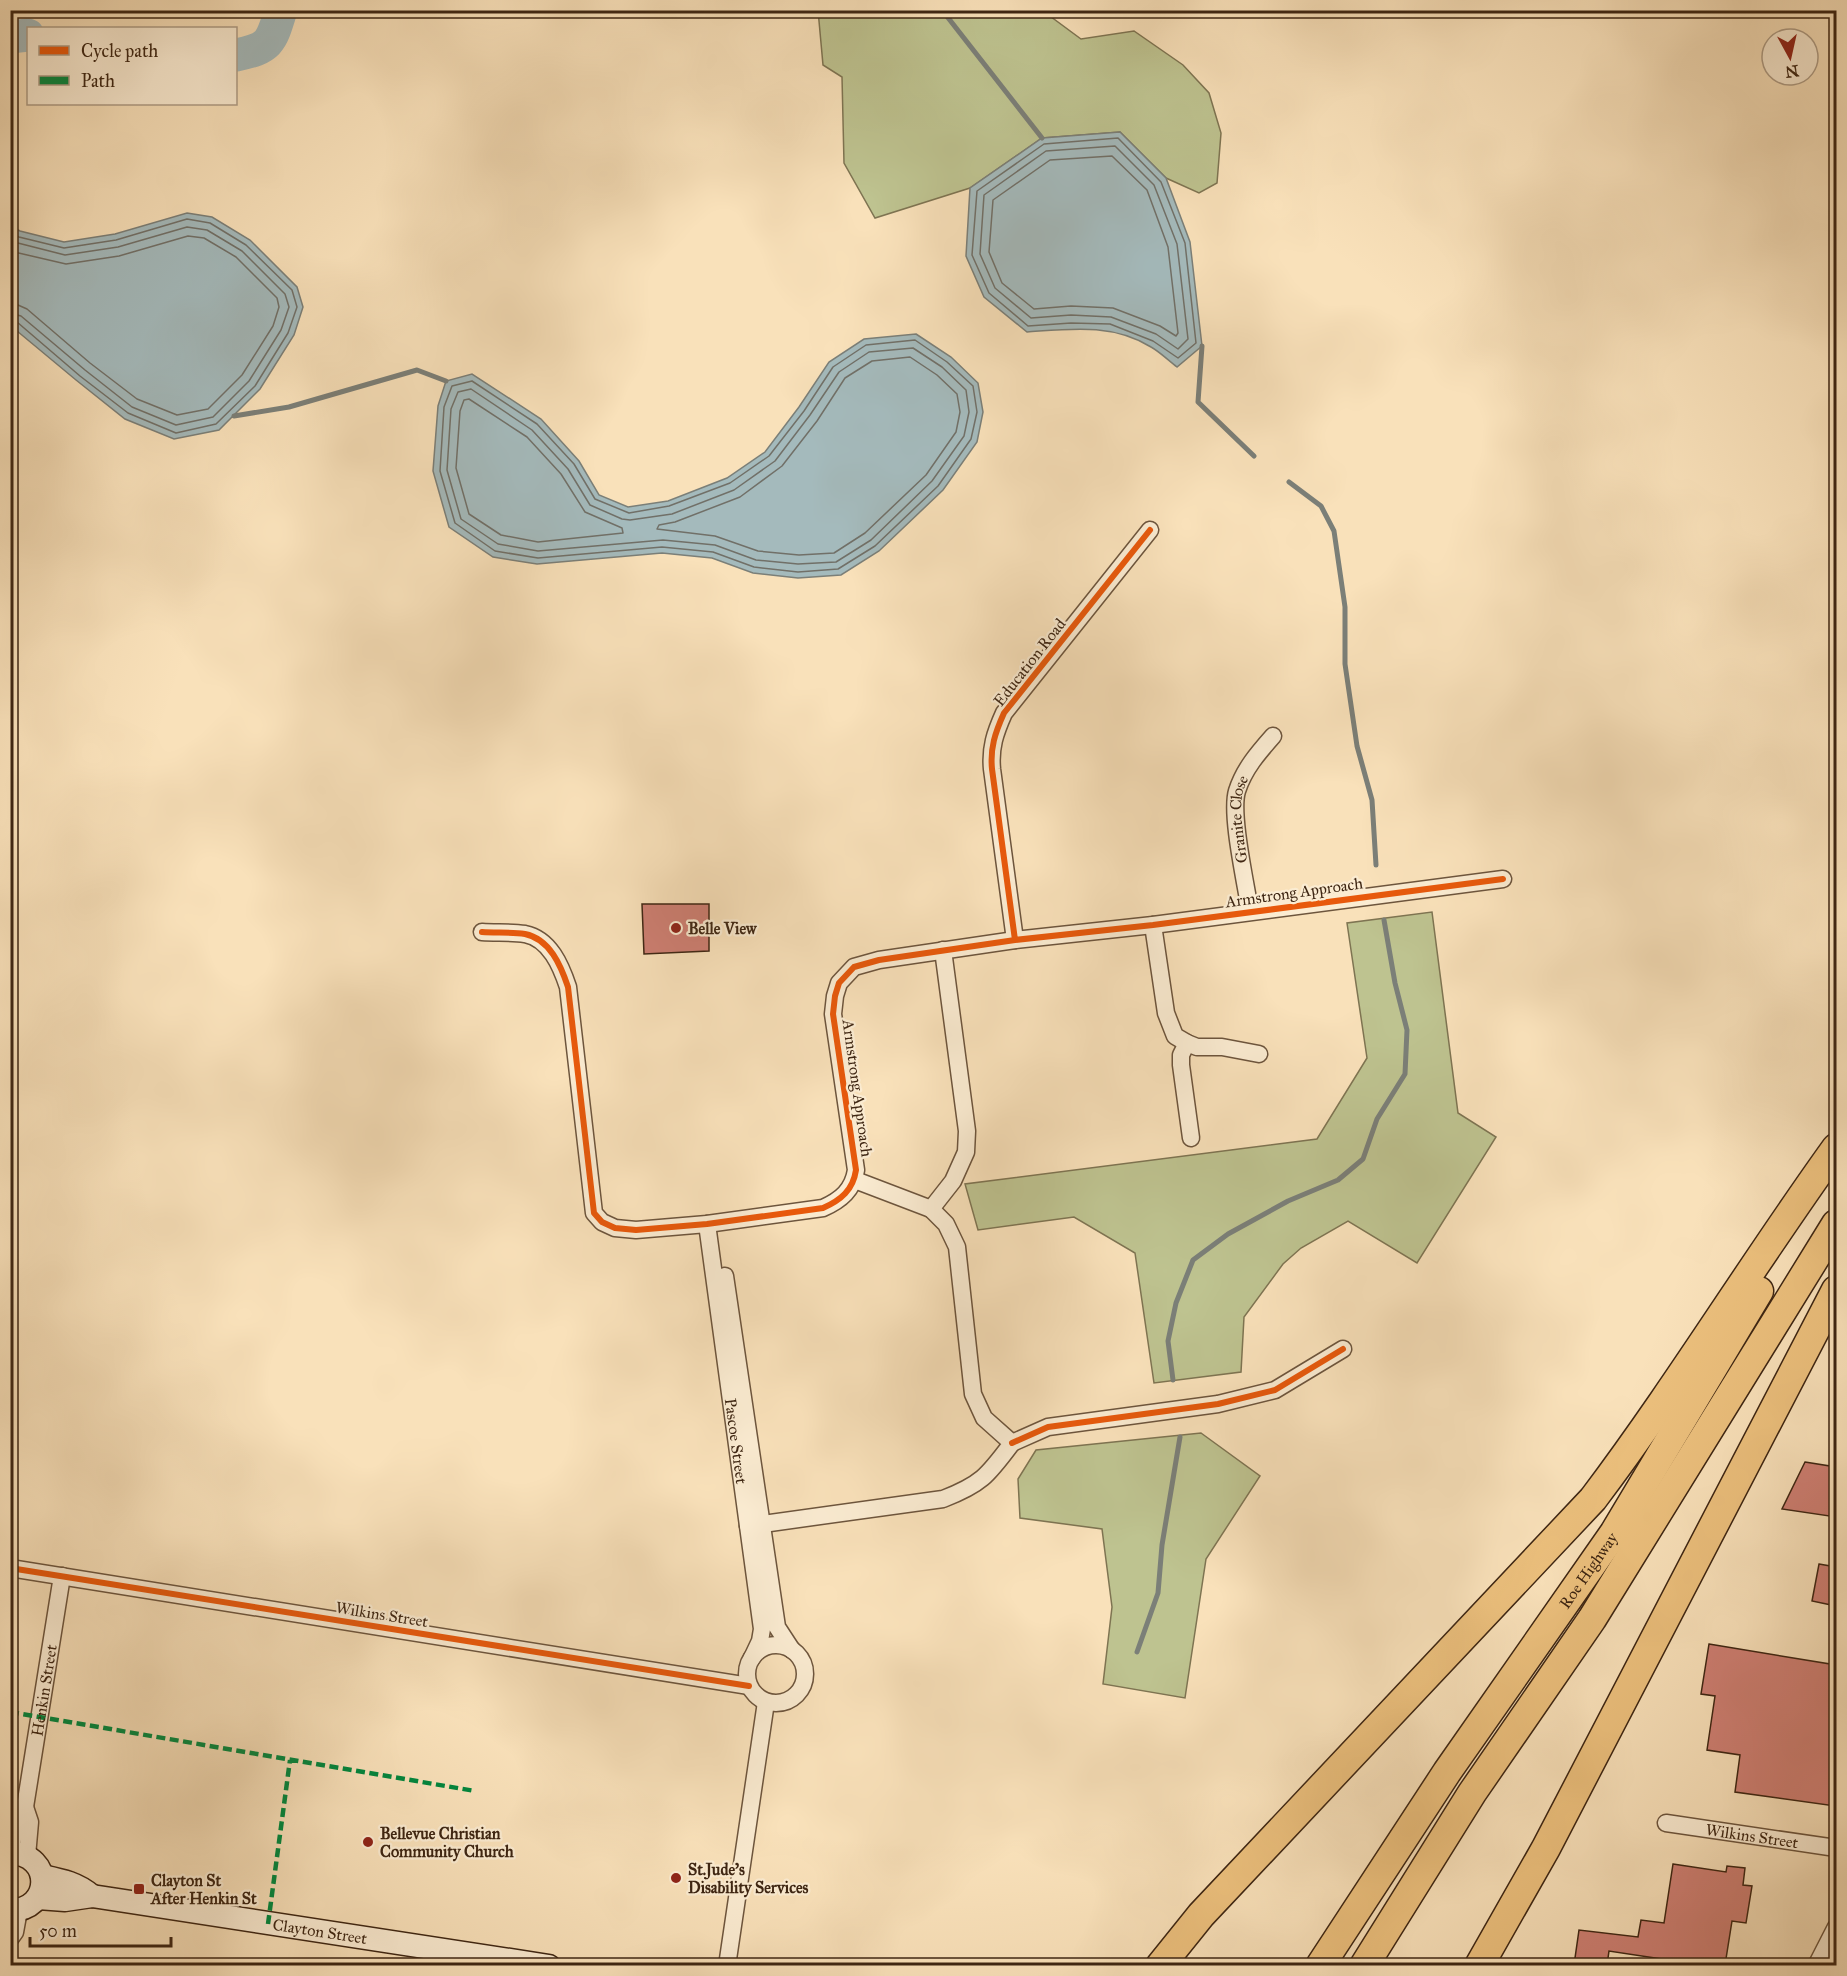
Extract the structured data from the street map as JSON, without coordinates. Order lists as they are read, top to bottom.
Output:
{
  "streets": {
    "highway": ["Roe Highway"],
    "main road": ["Clayton Street"],
    "street": [
      "Education Road",
      "Granite Close",
      "Armstrong Approach",
      "Pascoe Street",
      "Wilkins Street",
      "Henkin Street"
    ]
  },
  "crossings": [
    ["Education Road", "Armstrong Approach"],
    ["Granite Close", "Armstrong Approach"],
    ["Armstrong Approach", "Pascoe Street"],
    ["Pascoe Street", "Wilkins Street"],
    ["Wilkins Street", "Henkin Street"]
  ],
  "places": {
    "other": ["Belle View", "Bellevue Christian Community Church", "St.Jude's Disability Services"],
    "transit": ["Clayton St After Henkin St"]
  },
  "legend": ["Cycle path", "Path"],
  "scale_bar": "50 m",
  "north": "bottom"
}
